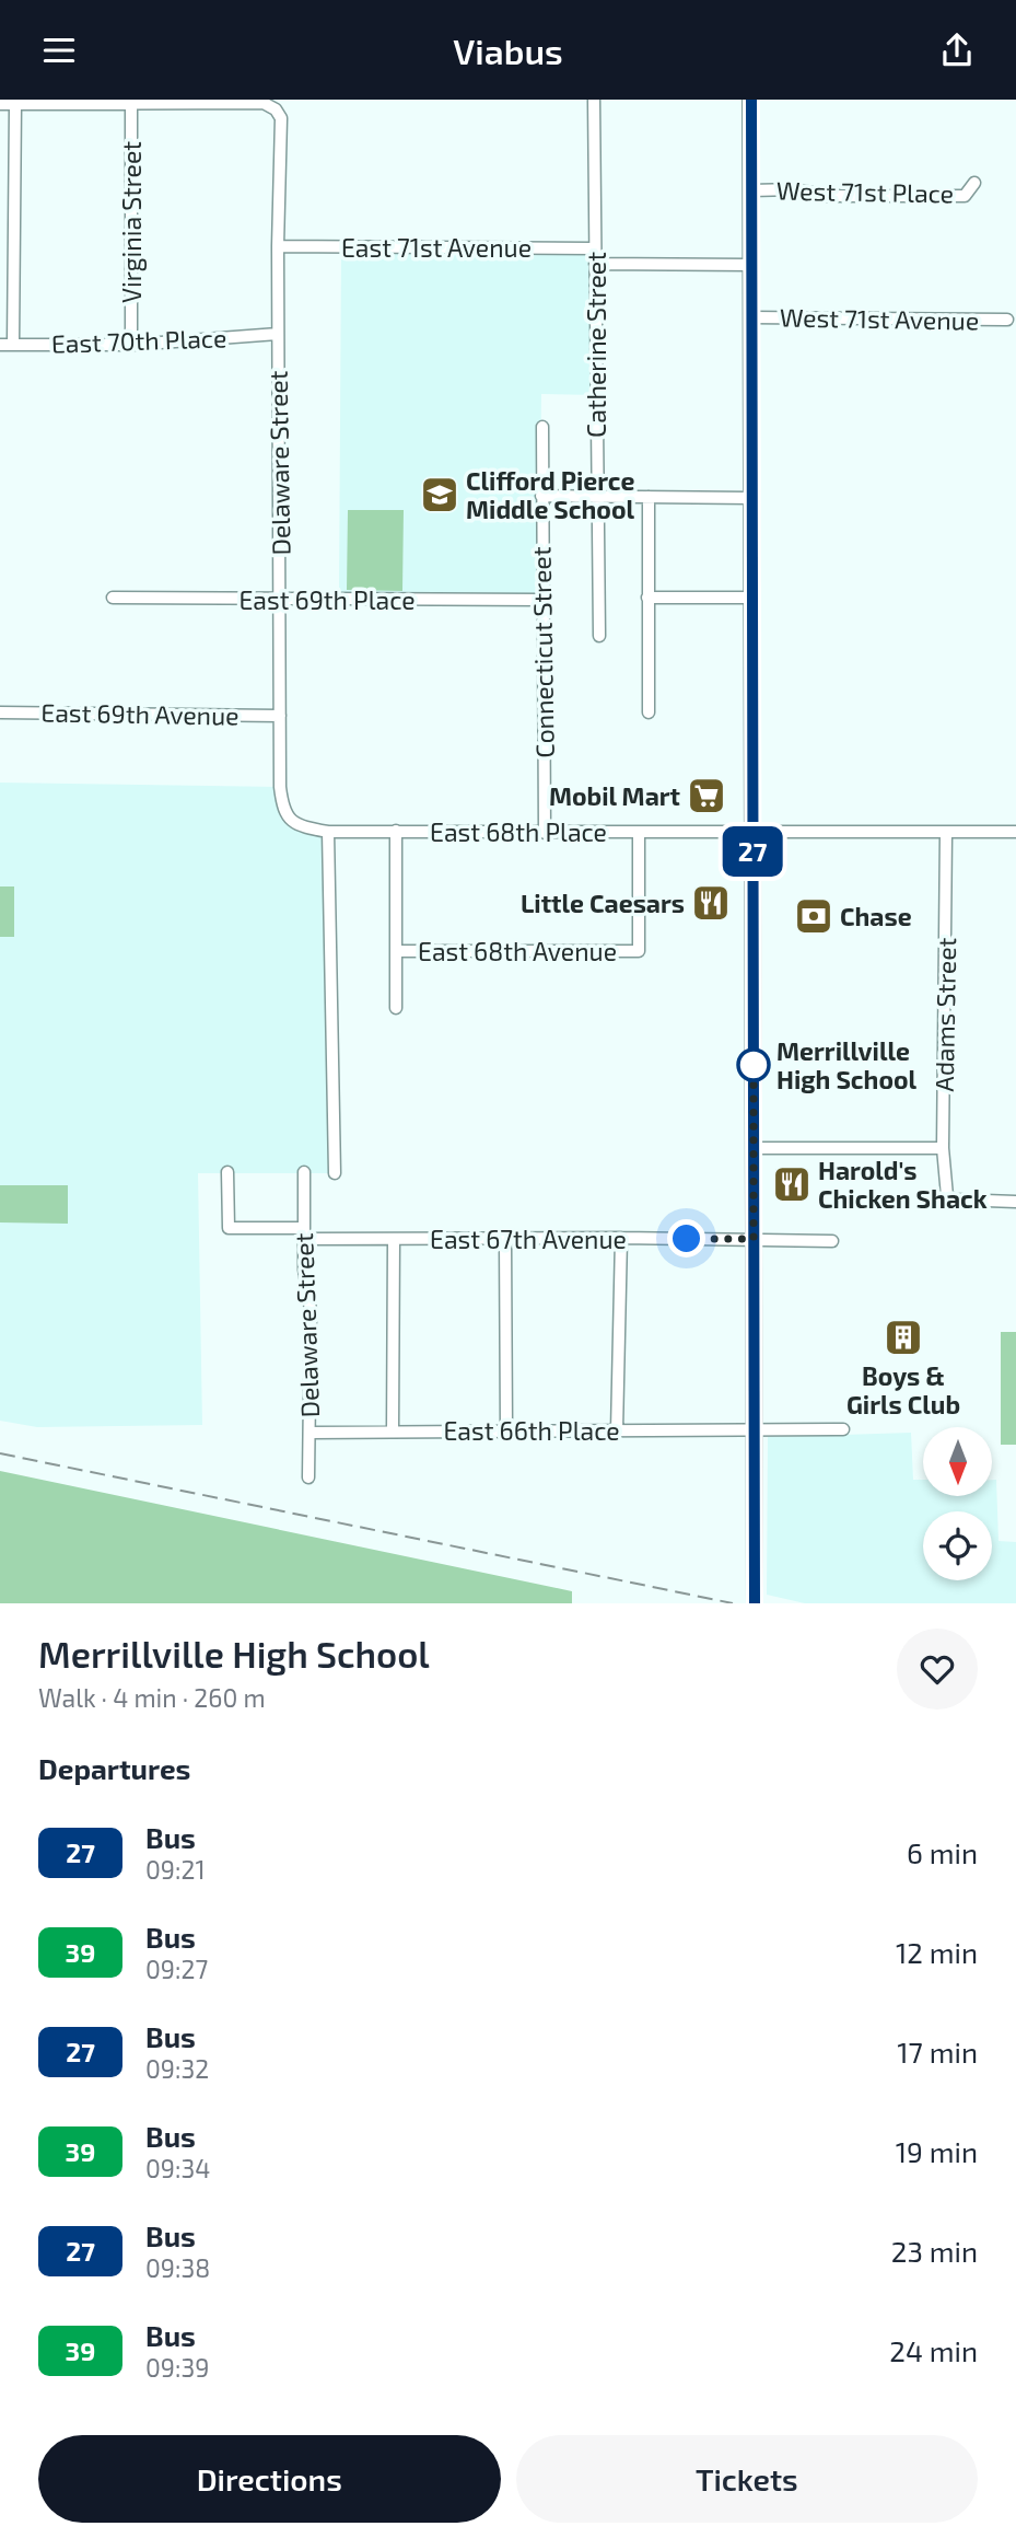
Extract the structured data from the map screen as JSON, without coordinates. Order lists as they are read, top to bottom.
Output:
{
  "streets": {
    "street": [
      "West 71st Place",
      "Virginia Street",
      "East 71st Avenue",
      "West 71st Avenue",
      "East 70th Place",
      "Catherine Street",
      "Delaware Street",
      "East 69th Place",
      "Connecticut Street",
      "East 69th Avenue",
      "East 68th Place",
      "East 68th Avenue",
      "Adams Street",
      "East 67th Avenue",
      "East 66th Place"
    ]
  },
  "crossings": [
    ["Virginia Street", "East 70th Place"],
    ["Virginia Street", "Delaware Street"],
    ["East 71st Avenue", "Catherine Street"],
    ["East 71st Avenue", "Delaware Street"],
    ["East 70th Place", "Delaware Street"],
    ["Delaware Street", "East 69th Place"],
    ["Delaware Street", "East 69th Avenue"],
    ["Delaware Street", "East 68th Place"],
    ["Delaware Street", "East 67th Avenue"],
    ["Delaware Street", "East 66th Place"],
    ["East 69th Place", "Connecticut Street"],
    ["Connecticut Street", "East 68th Place"],
    ["East 68th Place", "East 68th Avenue"],
    ["East 68th Place", "Adams Street"]
  ],
  "places": {
    "school or university": ["Clifford Pierce Middle School"],
    "supermarket": ["Mobil Mart"],
    "restaurant": ["Little Caesars", "Harold's Chicken Shack"],
    "bank": ["Chase"],
    "other": ["Merrillville High School"],
    "building": ["Boys & Girls Club"]
  },
  "lines": ["bus line 27"],
  "north": "bottom",
  "page": {
    "header": "Viabus",
    "on_map": "27",
    "heading": [
      ["Merrillville High School", "Walk · 4 min · 260 m"],
      "Departures"
    ],
    "list": [
      {
        "mark": "27",
        "name": "Bus",
        "note": "09:21",
        "value": "6 min"
      },
      {
        "mark": "39",
        "name": "Bus",
        "note": "09:27",
        "value": "12 min"
      },
      {
        "mark": "27",
        "name": "Bus",
        "note": "09:32",
        "value": "17 min"
      },
      {
        "mark": "39",
        "name": "Bus",
        "note": "09:34",
        "value": "19 min"
      },
      {
        "mark": "27",
        "name": "Bus",
        "note": "09:38",
        "value": "23 min"
      },
      {
        "mark": "39",
        "name": "Bus",
        "note": "09:39",
        "value": "24 min"
      }
    ],
    "buttons": ["Directions", "Tickets"]
  }
}
